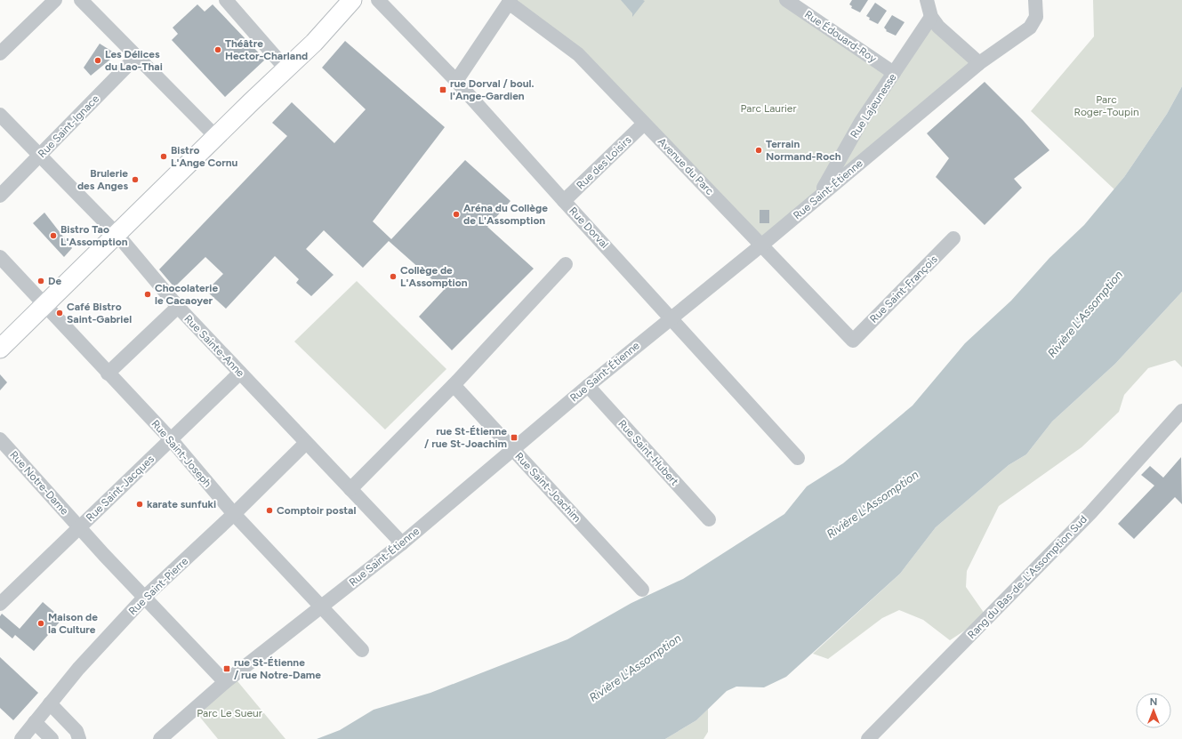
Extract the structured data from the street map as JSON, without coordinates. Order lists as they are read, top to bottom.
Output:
{
  "streets": {
    "street": [
      "Rue Édouard-Roy",
      "Rue Lajeunesse",
      "Rue Saint-Ignace",
      "Rue des Loisirs",
      "Avenue du Parc",
      "Rue Saint-Étienne",
      "Rue Dorval",
      "Rue Saint-François",
      "Rue Sainte-Anne",
      "Rue Saint-Hubert",
      "Rue Saint-Joseph",
      "Rue Notre-Dame",
      "Rue Saint-Joachim",
      "Rue Saint-Jacques",
      "Rang du Bas-de-L'Assomption Sud",
      "Rue Saint-Pierre"
    ]
  },
  "crossings": [
    ["Rue Édouard-Roy", "Rue Lajeunesse"],
    ["Rue Lajeunesse", "Rue Saint-Étienne"],
    ["Rue Saint-Ignace", "Rue Sainte-Anne"],
    ["Rue des Loisirs", "Avenue du Parc"],
    ["Rue des Loisirs", "Rue Dorval"],
    ["Avenue du Parc", "Rue Saint-Étienne"],
    ["Avenue du Parc", "Rue Saint-François"],
    ["Rue Saint-Étienne", "Rue Dorval"],
    ["Rue Saint-Étienne", "Rue Sainte-Anne"],
    ["Rue Saint-Étienne", "Rue Saint-Hubert"],
    ["Rue Saint-Étienne", "Rue Saint-Joseph"],
    ["Rue Saint-Étienne", "Rue Notre-Dame"],
    ["Rue Saint-Étienne", "Rue Saint-Joachim"],
    ["Rue Sainte-Anne", "Rue Saint-Jacques"],
    ["Rue Sainte-Anne", "Rue Saint-Pierre"],
    ["Rue Saint-Joseph", "Rue Saint-Jacques"],
    ["Rue Saint-Joseph", "Rue Saint-Pierre"],
    ["Rue Notre-Dame", "Rue Saint-Jacques"],
    ["Rue Notre-Dame", "Rue Saint-Pierre"]
  ],
  "water": ["Rivière L'Assomption"],
  "parks": ["Parc Roger-Toupin", "Parc Laurier", "Parc Le Sueur"],
  "places": {
    "other": [
      "Théâtre Hector-Charland",
      "Les Délices du Lao-Thai",
      "Terrain Normand-Roch",
      "Bistro L'Ange Cornu",
      "Brulerie des Anges",
      "Aréna du Collège de L'Assomption",
      "Bistro Tao L'Assomption",
      "Collège de L'Assomption",
      "De",
      "Chocolaterie le Cacaoyer",
      "Café Bistro Saint-Gabriel",
      "karate sunfuki",
      "Comptoir postal",
      "Maison de la Culture"
    ],
    "transit": ["rue Dorval / boul. l'Ange-Gardien", "rue St-Étienne / rue St-Joachim", "rue St-Étienne / rue Notre-Dame"]
  },
  "north": "top"
}
